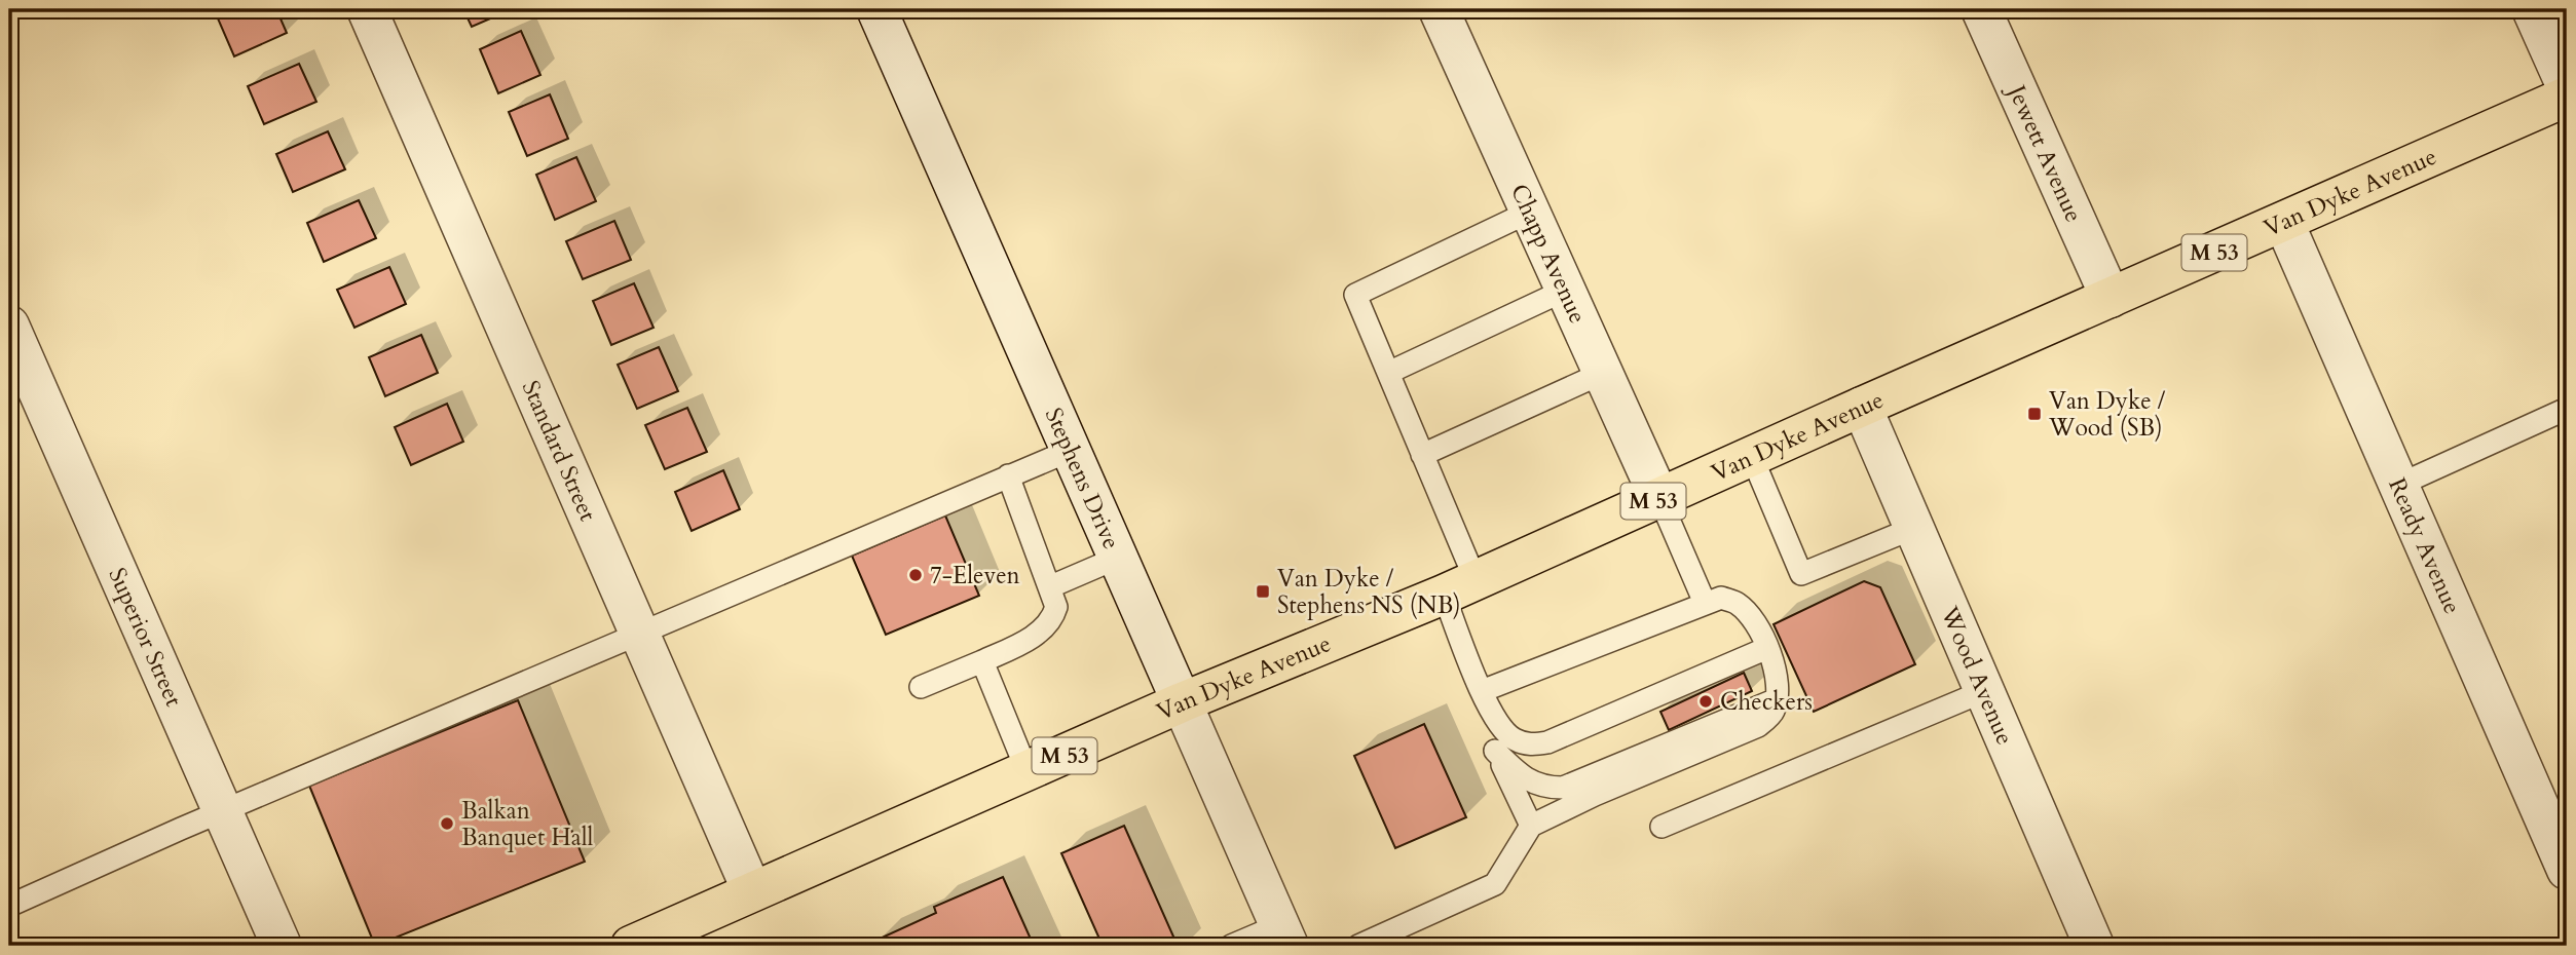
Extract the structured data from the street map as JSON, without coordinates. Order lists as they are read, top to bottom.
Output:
{
  "streets": {
    "main road": ["Van Dyke Avenue", "M 53"],
    "street": [
      "Jewett Avenue",
      "Chapp Avenue",
      "Standard Street",
      "Stephens Drive",
      "Ready Avenue",
      "Superior Street",
      "Wood Avenue"
    ]
  },
  "crossings": [
    ["Jewett Avenue", "Van Dyke Avenue"],
    ["Van Dyke Avenue", "Chapp Avenue"],
    ["Van Dyke Avenue", "Standard Street"],
    ["Van Dyke Avenue", "Stephens Drive"],
    ["Van Dyke Avenue", "Ready Avenue"],
    ["Van Dyke Avenue", "Wood Avenue"]
  ],
  "places": {
    "transit": ["Van Dyke / Wood (SB)", "Van Dyke / Stephens NS (NB)"],
    "other": ["7-Eleven", "Checkers", "Balkan Banquet Hall"]
  }
}
